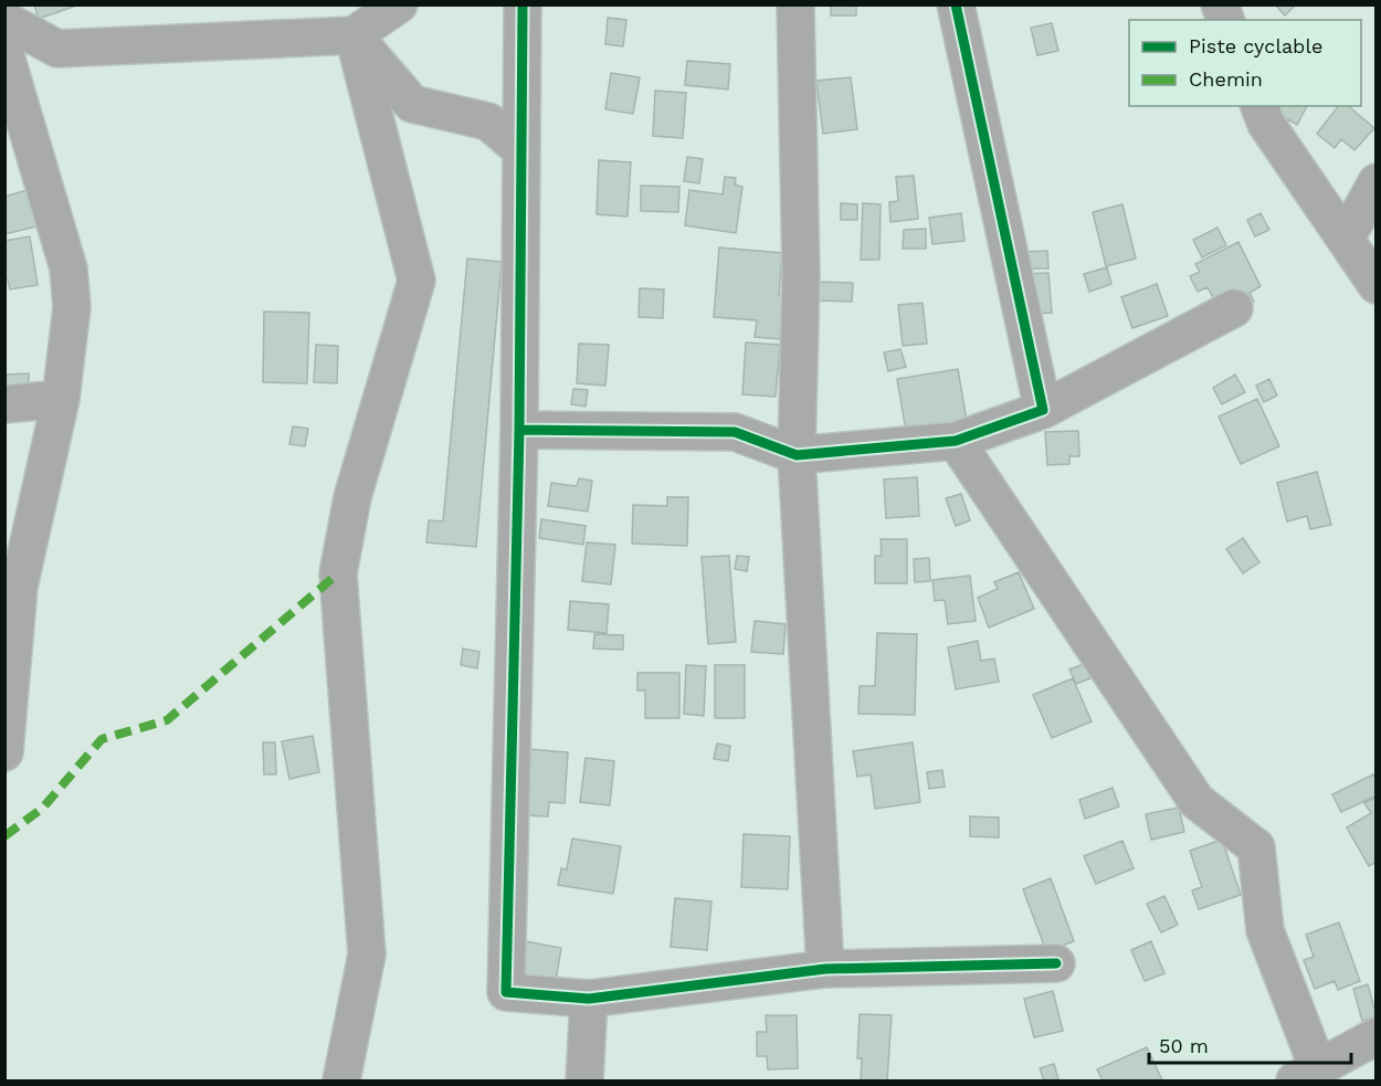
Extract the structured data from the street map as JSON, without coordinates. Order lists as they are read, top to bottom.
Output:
{
  "legend": ["Piste cyclable", "Chemin"],
  "scale_bar": "50 m"
}
